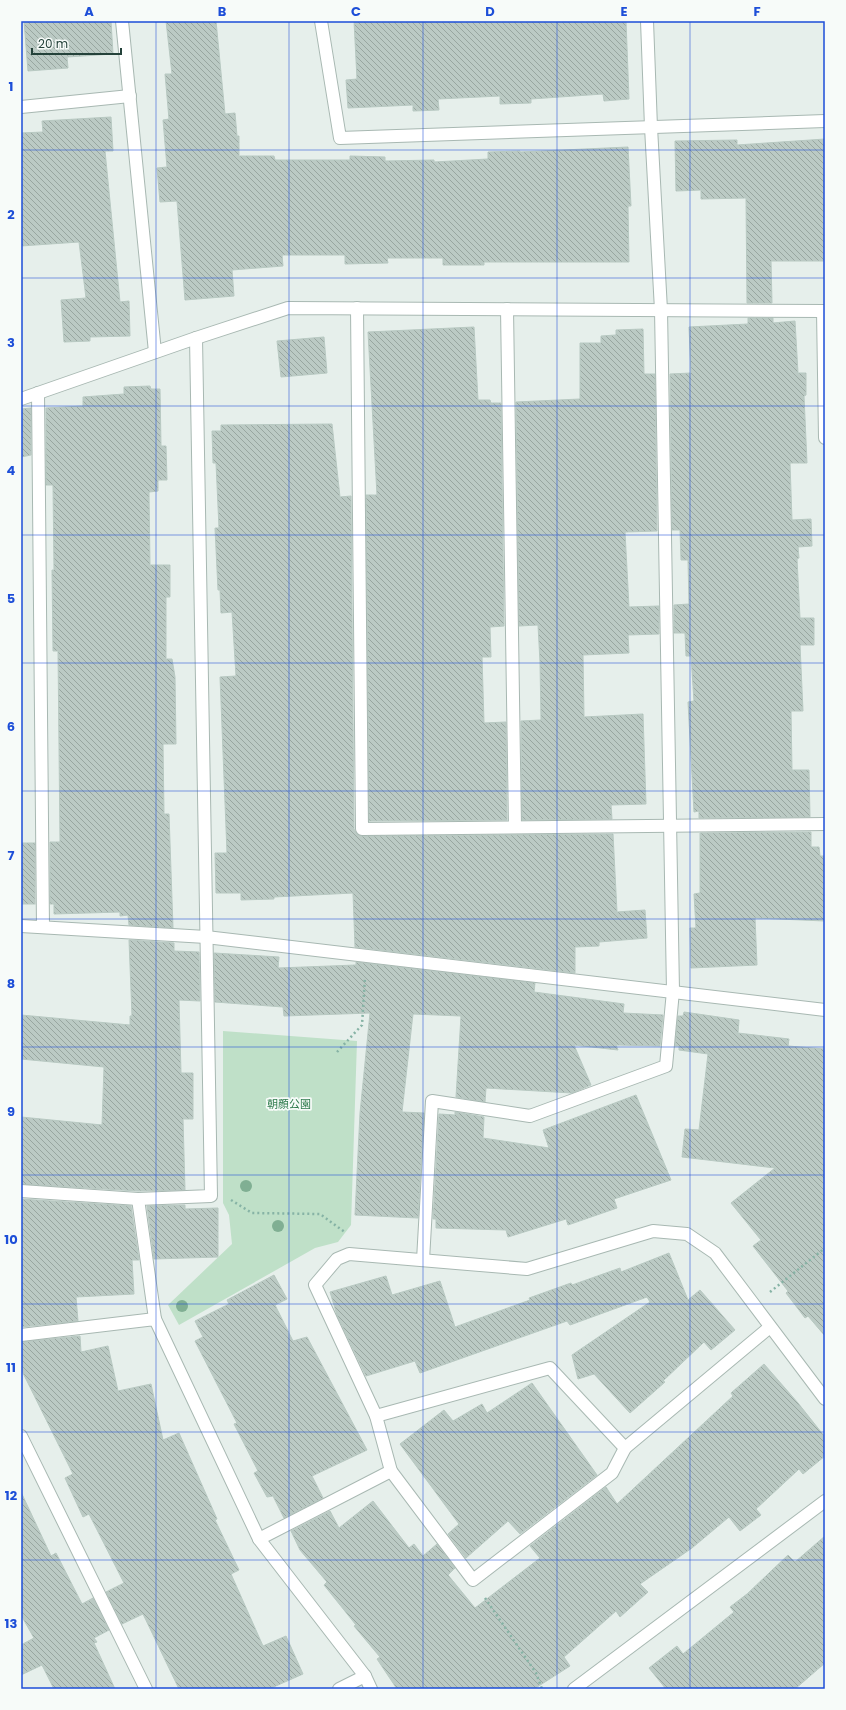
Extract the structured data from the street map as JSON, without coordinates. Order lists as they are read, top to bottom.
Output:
{
  "parks": ["朝顔公園"],
  "scale_bar": "20 m",
  "grid": {
    "columns": [
      "A",
      "B",
      "C",
      "D",
      "E",
      "F"
    ],
    "rows": [
      "1",
      "2",
      "3",
      "4",
      "5",
      "6",
      "7",
      "8",
      "9",
      "10",
      "11",
      "12",
      "13"
    ]
  }
}
